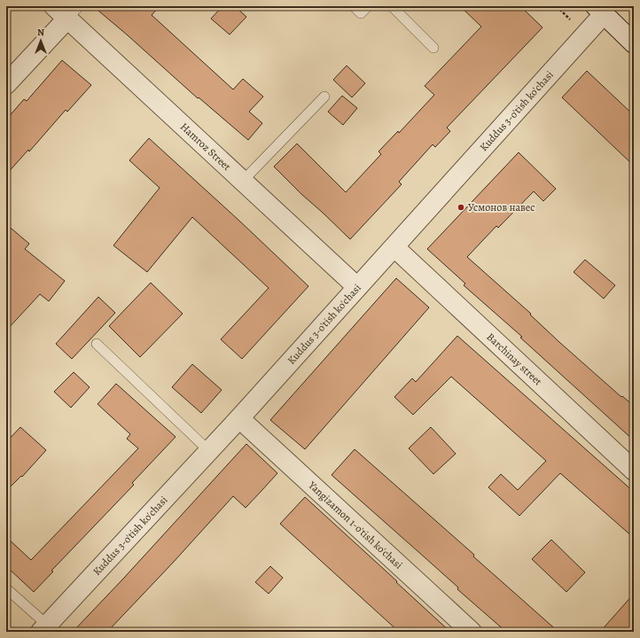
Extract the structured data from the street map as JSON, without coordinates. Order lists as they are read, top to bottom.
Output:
{
  "streets": {
    "street": [
      "Kuddus 3-o'tish ko'chasi",
      "Hamroz Street",
      "Barchinay street",
      "Yangizamon 1-o'tish ko'chasi"
    ]
  },
  "crossings": [
    ["Kuddus 3-o'tish ko'chasi", "Hamroz Street"],
    ["Kuddus 3-o'tish ko'chasi", "Barchinay street"],
    ["Kuddus 3-o'tish ko'chasi", "Yangizamon 1-o'tish ko'chasi"]
  ],
  "places": ["Усмонов навес"],
  "north": "top"
}
